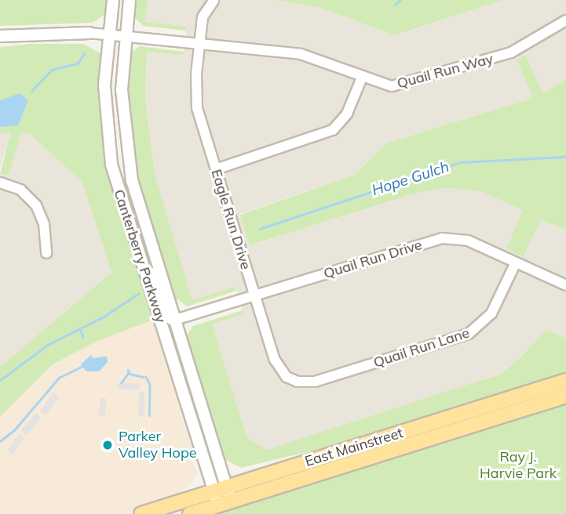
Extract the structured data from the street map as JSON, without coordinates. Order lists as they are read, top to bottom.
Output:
{
  "streets": {
    "main road": ["East Mainstreet"],
    "street": [
      "Quail Run Way",
      "Eagle Run Drive",
      "Canterberry Parkway",
      "Quail Run Drive",
      "Quail Run Lane"
    ]
  },
  "crossings": [
    ["Quail Run Way", "Eagle Run Drive"],
    ["Quail Run Way", "Canterberry Parkway"],
    ["Eagle Run Drive", "Quail Run Drive"],
    ["Eagle Run Drive", "Quail Run Lane"],
    ["Canterberry Parkway", "Quail Run Drive"],
    ["Canterberry Parkway", "East Mainstreet"],
    ["Quail Run Drive", "Quail Run Lane"]
  ],
  "water": ["Hope Gulch"],
  "parks": ["Ray J. Harvie Park"],
  "places": ["Parker Valley Hope"]
}
